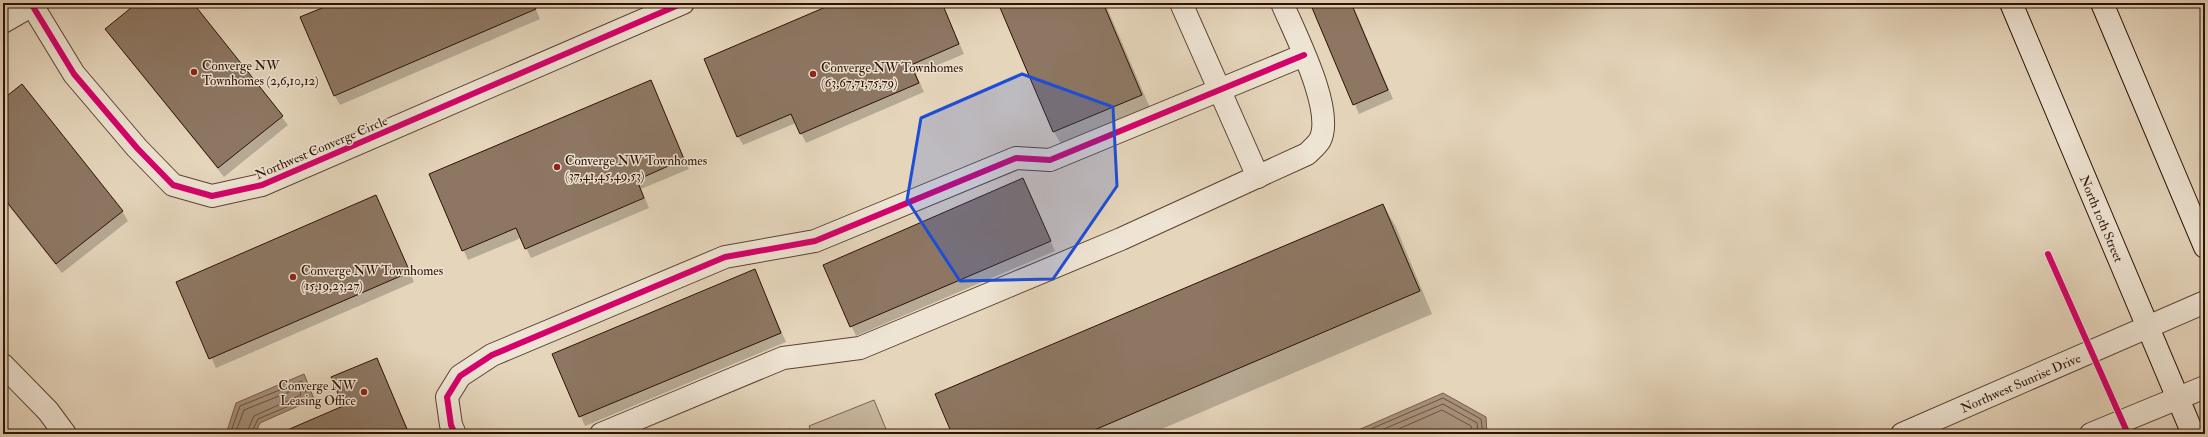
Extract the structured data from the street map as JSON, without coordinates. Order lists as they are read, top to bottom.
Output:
{
  "streets": {
    "street": ["Northwest Converge Circle", "North 10th Street", "Northwest Sunrise Drive"]
  },
  "crossings": [
    ["North 10th Street", "Northwest Sunrise Drive"]
  ],
  "places": [
    "Converge NW Townhomes (2,6,10,12)",
    "Converge NW Townhomes (63,67,71,75,79)",
    "Converge NW Townhomes (37,41,45,49,53)",
    "Converge NW Townhomes (15,19,23,27)",
    "Converge NW Leasing Office"
  ]
}
